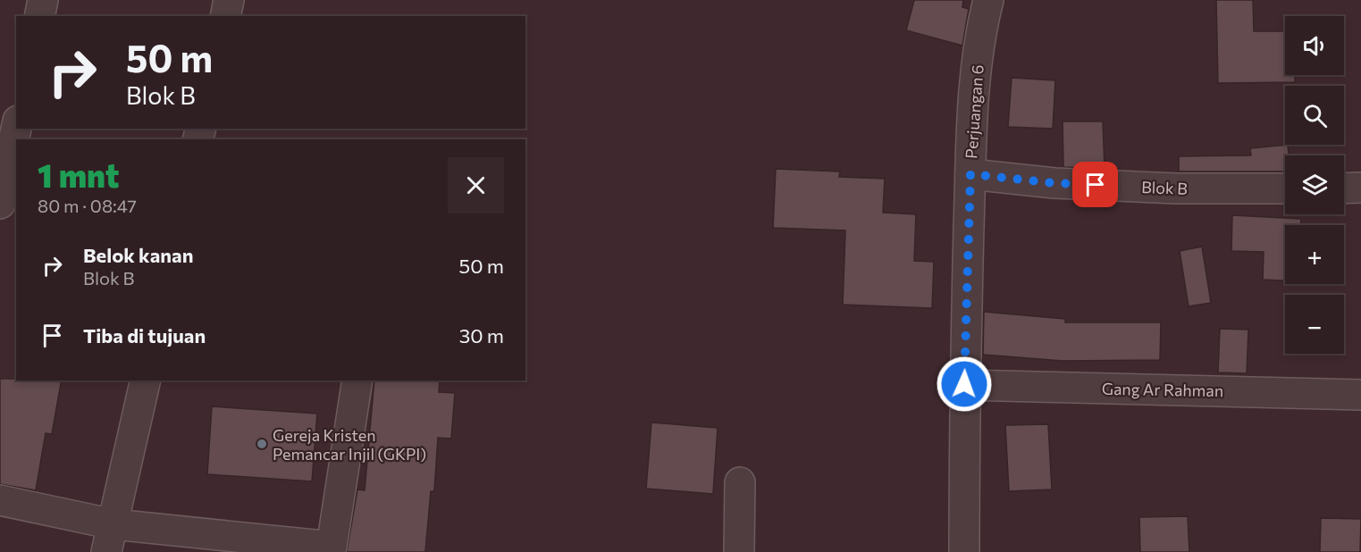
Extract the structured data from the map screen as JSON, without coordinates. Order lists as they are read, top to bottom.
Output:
{
  "streets": {
    "street": ["Perjuangan 6", "Blok B", "Gang Ar Rahman"]
  },
  "crossings": [
    ["Perjuangan 6", "Blok B"],
    ["Perjuangan 6", "Gang Ar Rahman"]
  ],
  "places": ["Gereja Kristen Pemancar Injil (GKPI)"],
  "page": {
    "map_buttons": ["+", "−"],
    "turn": ["50 m", "Blok B"],
    "heading": ["1 mnt", "80 m · 08:47"],
    "list": [
      {
        "name": "Belok kanan",
        "note": "Blok B",
        "value": "50 m"
      },
      {
        "name": "Tiba di tujuan",
        "value": "30 m"
      }
    ]
  }
}
